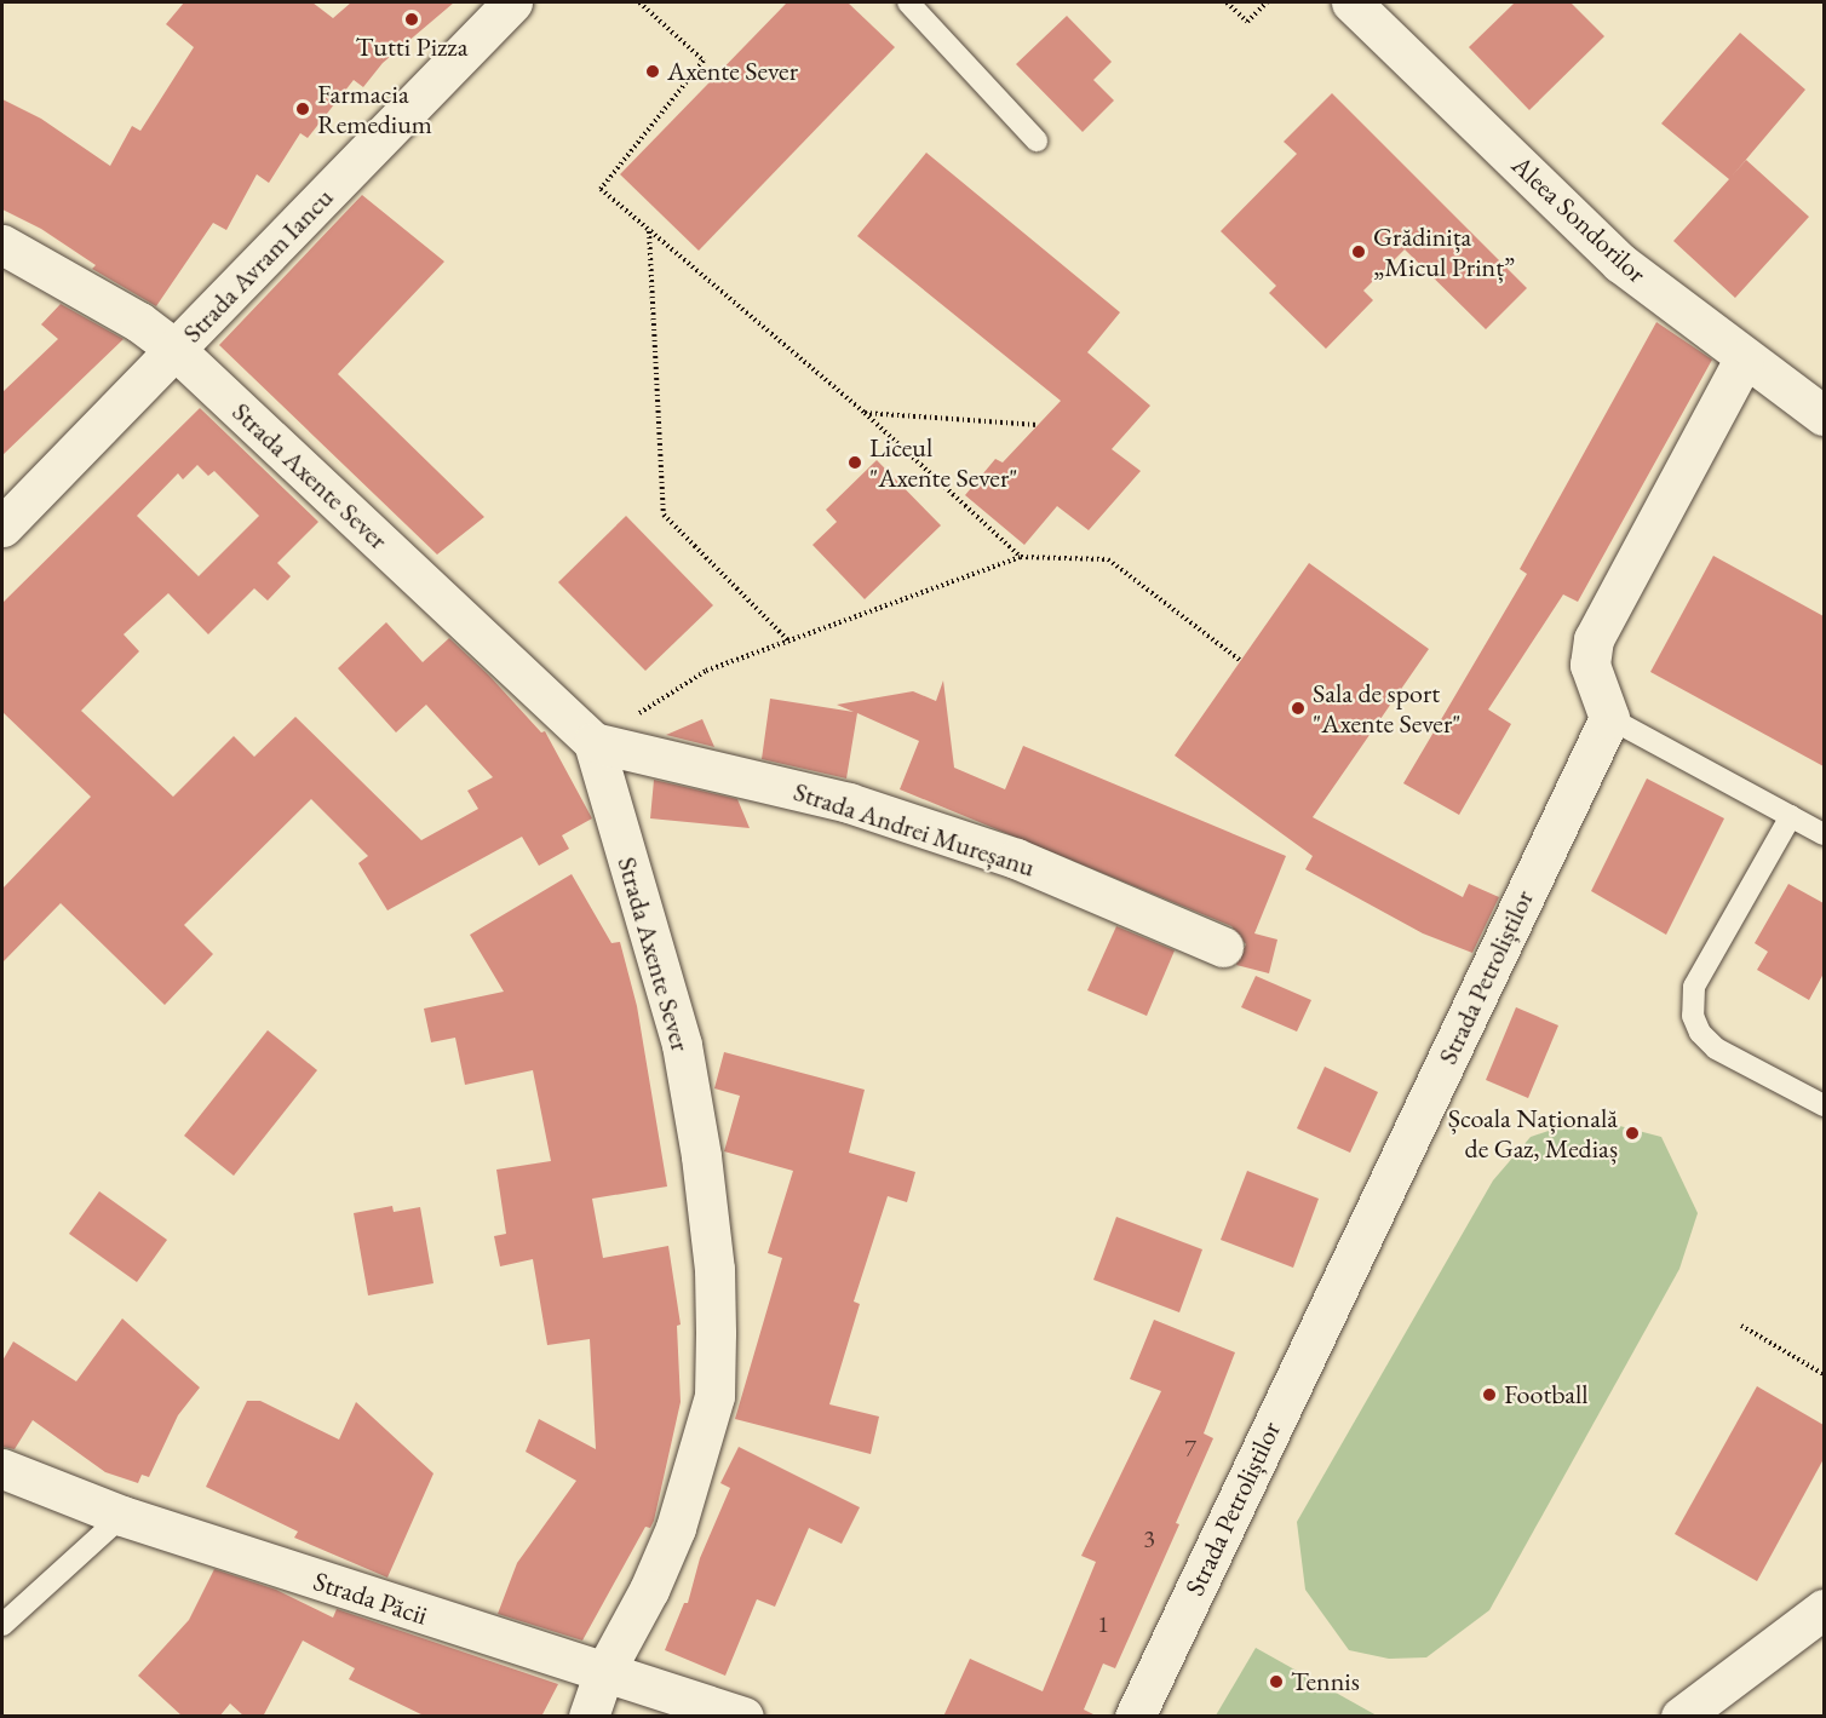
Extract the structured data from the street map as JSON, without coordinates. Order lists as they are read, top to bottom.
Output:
{
  "streets": {
    "street": [
      "Aleea Sondorilor",
      "Strada Avram Iancu",
      "Strada Axente Sever",
      "Strada Andrei Mureșanu",
      "Strada Petroliștilor",
      "Strada Păcii"
    ]
  },
  "crossings": [
    ["Strada Avram Iancu", "Strada Axente Sever"],
    ["Strada Axente Sever", "Strada Andrei Mureșanu"],
    ["Strada Axente Sever", "Strada Păcii"]
  ],
  "places": [
    "Tutti Pizza",
    "Axente Sever",
    "Farmacia Remedium",
    "Grădinița „Micul Prinț”",
    "Liceul \"Axente Sever\"",
    "Sala de sport \"Axente Sever\"",
    "Școala Națională de Gaz, Mediaș",
    "Football",
    "Tennis"
  ],
  "house_numbers": ["7", "3", "1"]
}
